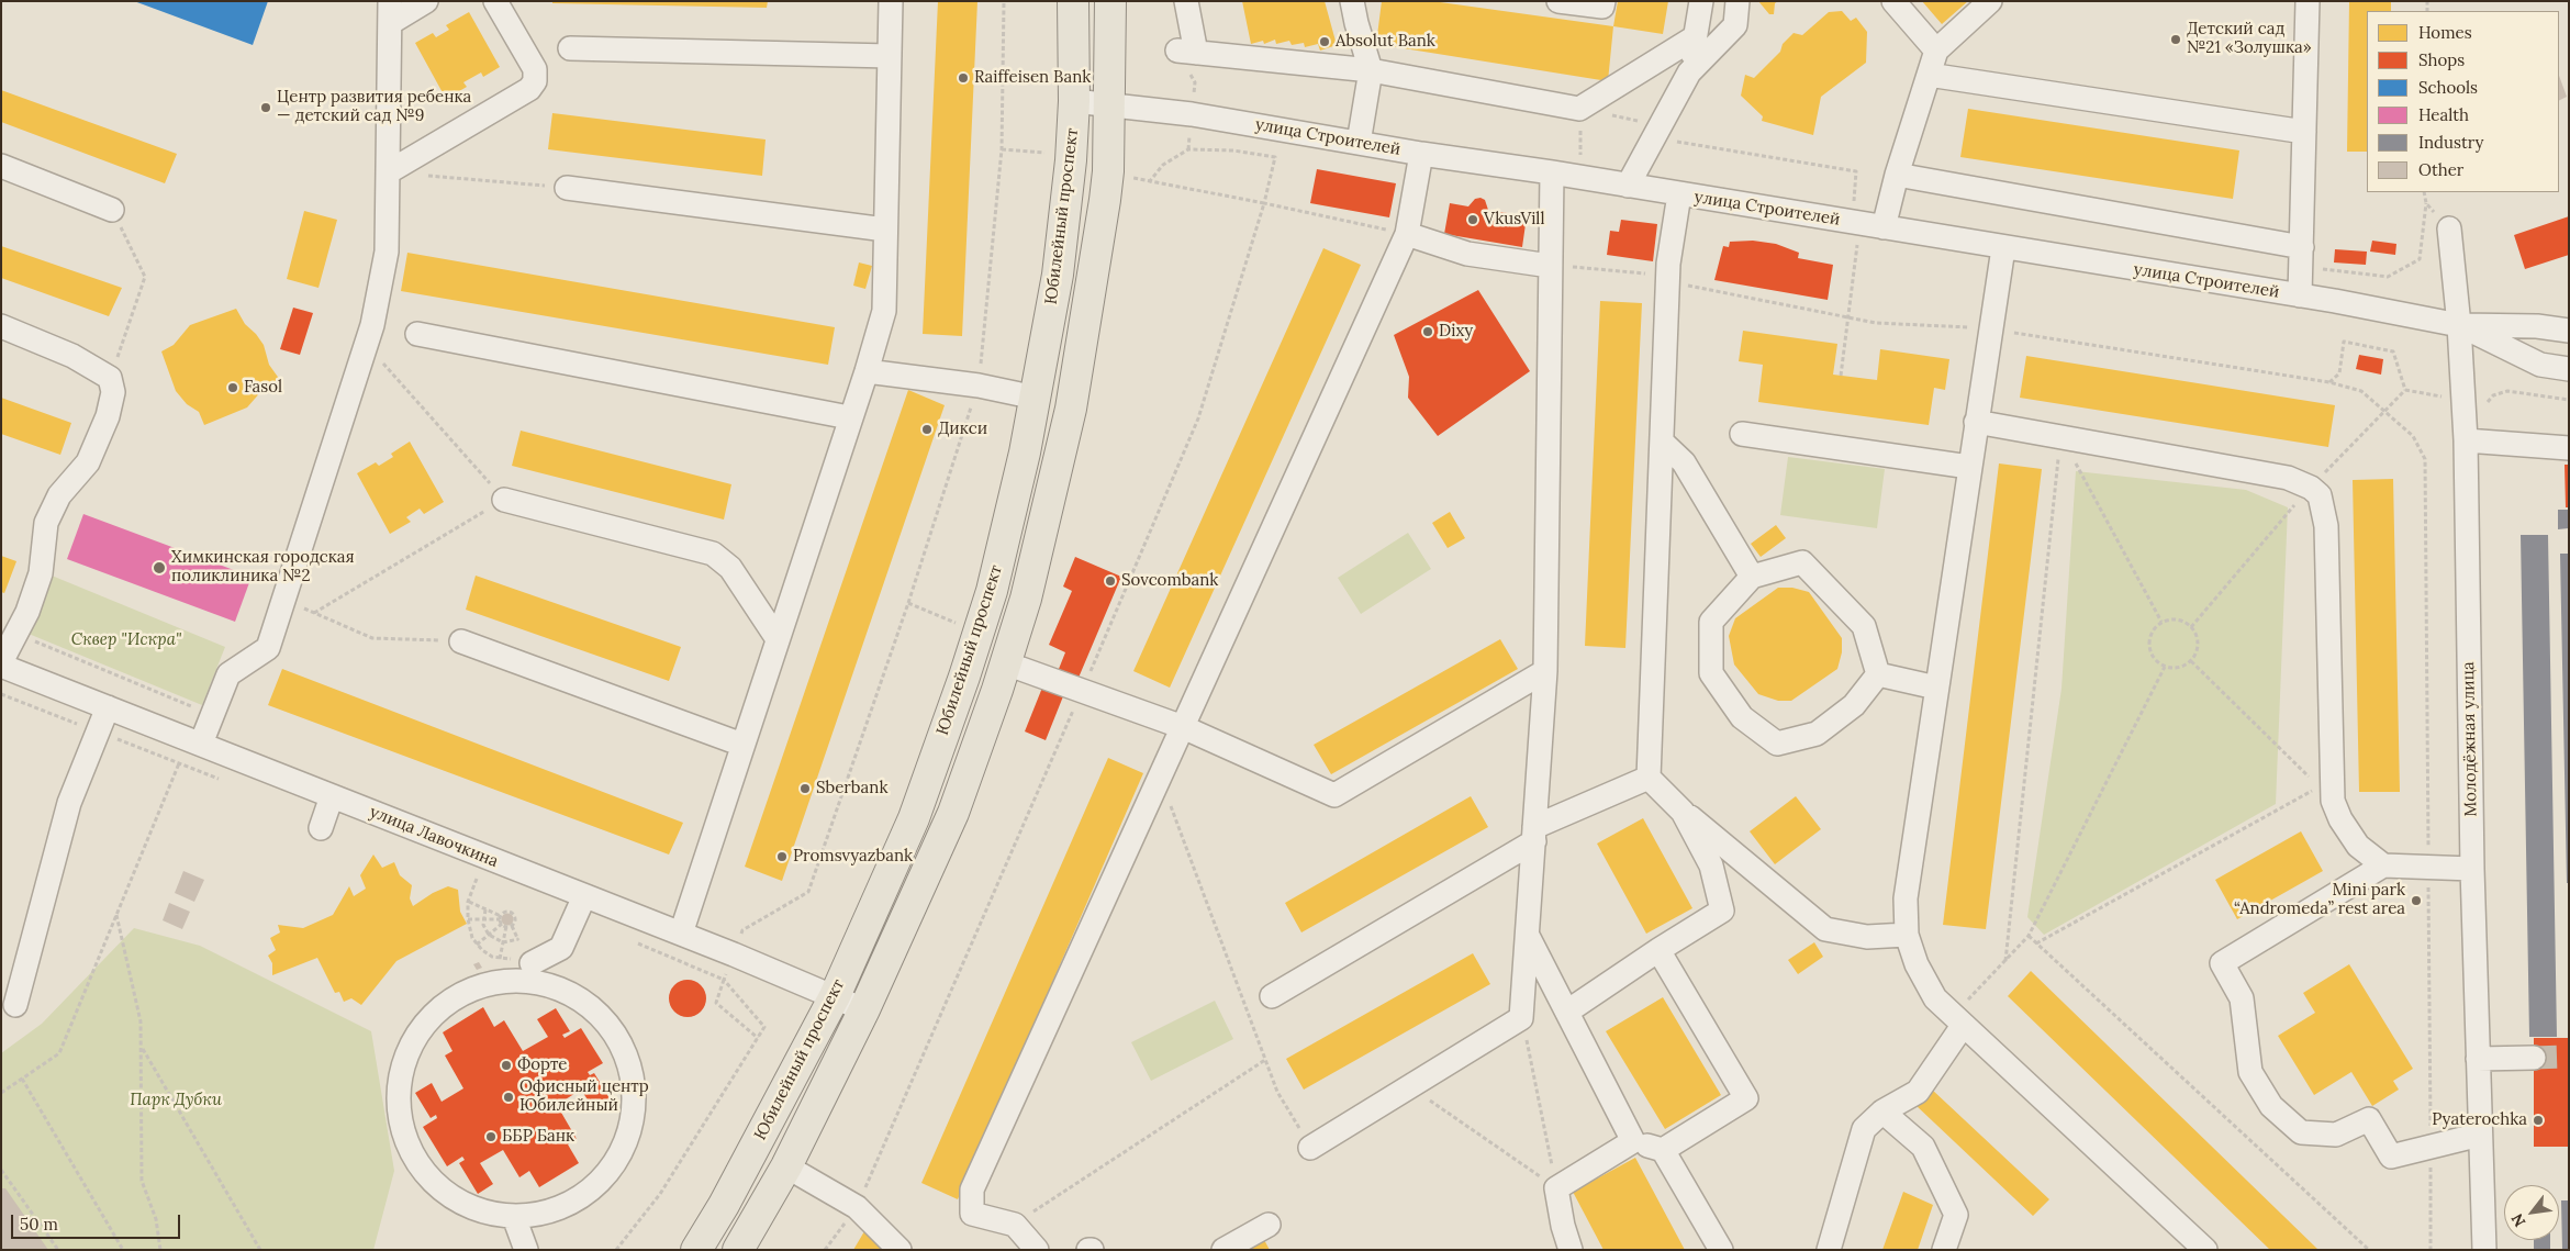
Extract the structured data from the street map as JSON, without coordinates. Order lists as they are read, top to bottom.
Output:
{
  "streets": {
    "main road": ["Юбилейный проспект"],
    "street": ["улица Строителей", "Молодёжная улица", "улица Лавочкина"]
  },
  "crossings": [
    ["улица Строителей", "Юбилейный проспект"],
    ["улица Строителей", "Молодёжная улица"],
    ["Юбилейный проспект", "улица Лавочкина"]
  ],
  "parks": ["Сквер \"Искра\"", "Парк Дубки"],
  "places": [
    "Детский сад №21 «Золушка»",
    "Absolut Bank",
    "Raiffeisen Bank",
    "Центр развития ребенка — детский сад №9",
    "VkusVill",
    "Dixy",
    "Fasol",
    "Дикси",
    "Химкинская городская поликлиника №2",
    "Sovcombank",
    "Sberbank",
    "Promsvyazbank",
    "Mini park “Andromeda” rest area",
    "Форте",
    "Офисный центр Юбилейный",
    "Pyaterochka",
    "ББР Банк"
  ],
  "legend": [
    "Homes",
    "Shops",
    "Schools",
    "Health",
    "Industry",
    "Other"
  ],
  "scale_bar": "50 m",
  "north": "bottom left"
}
